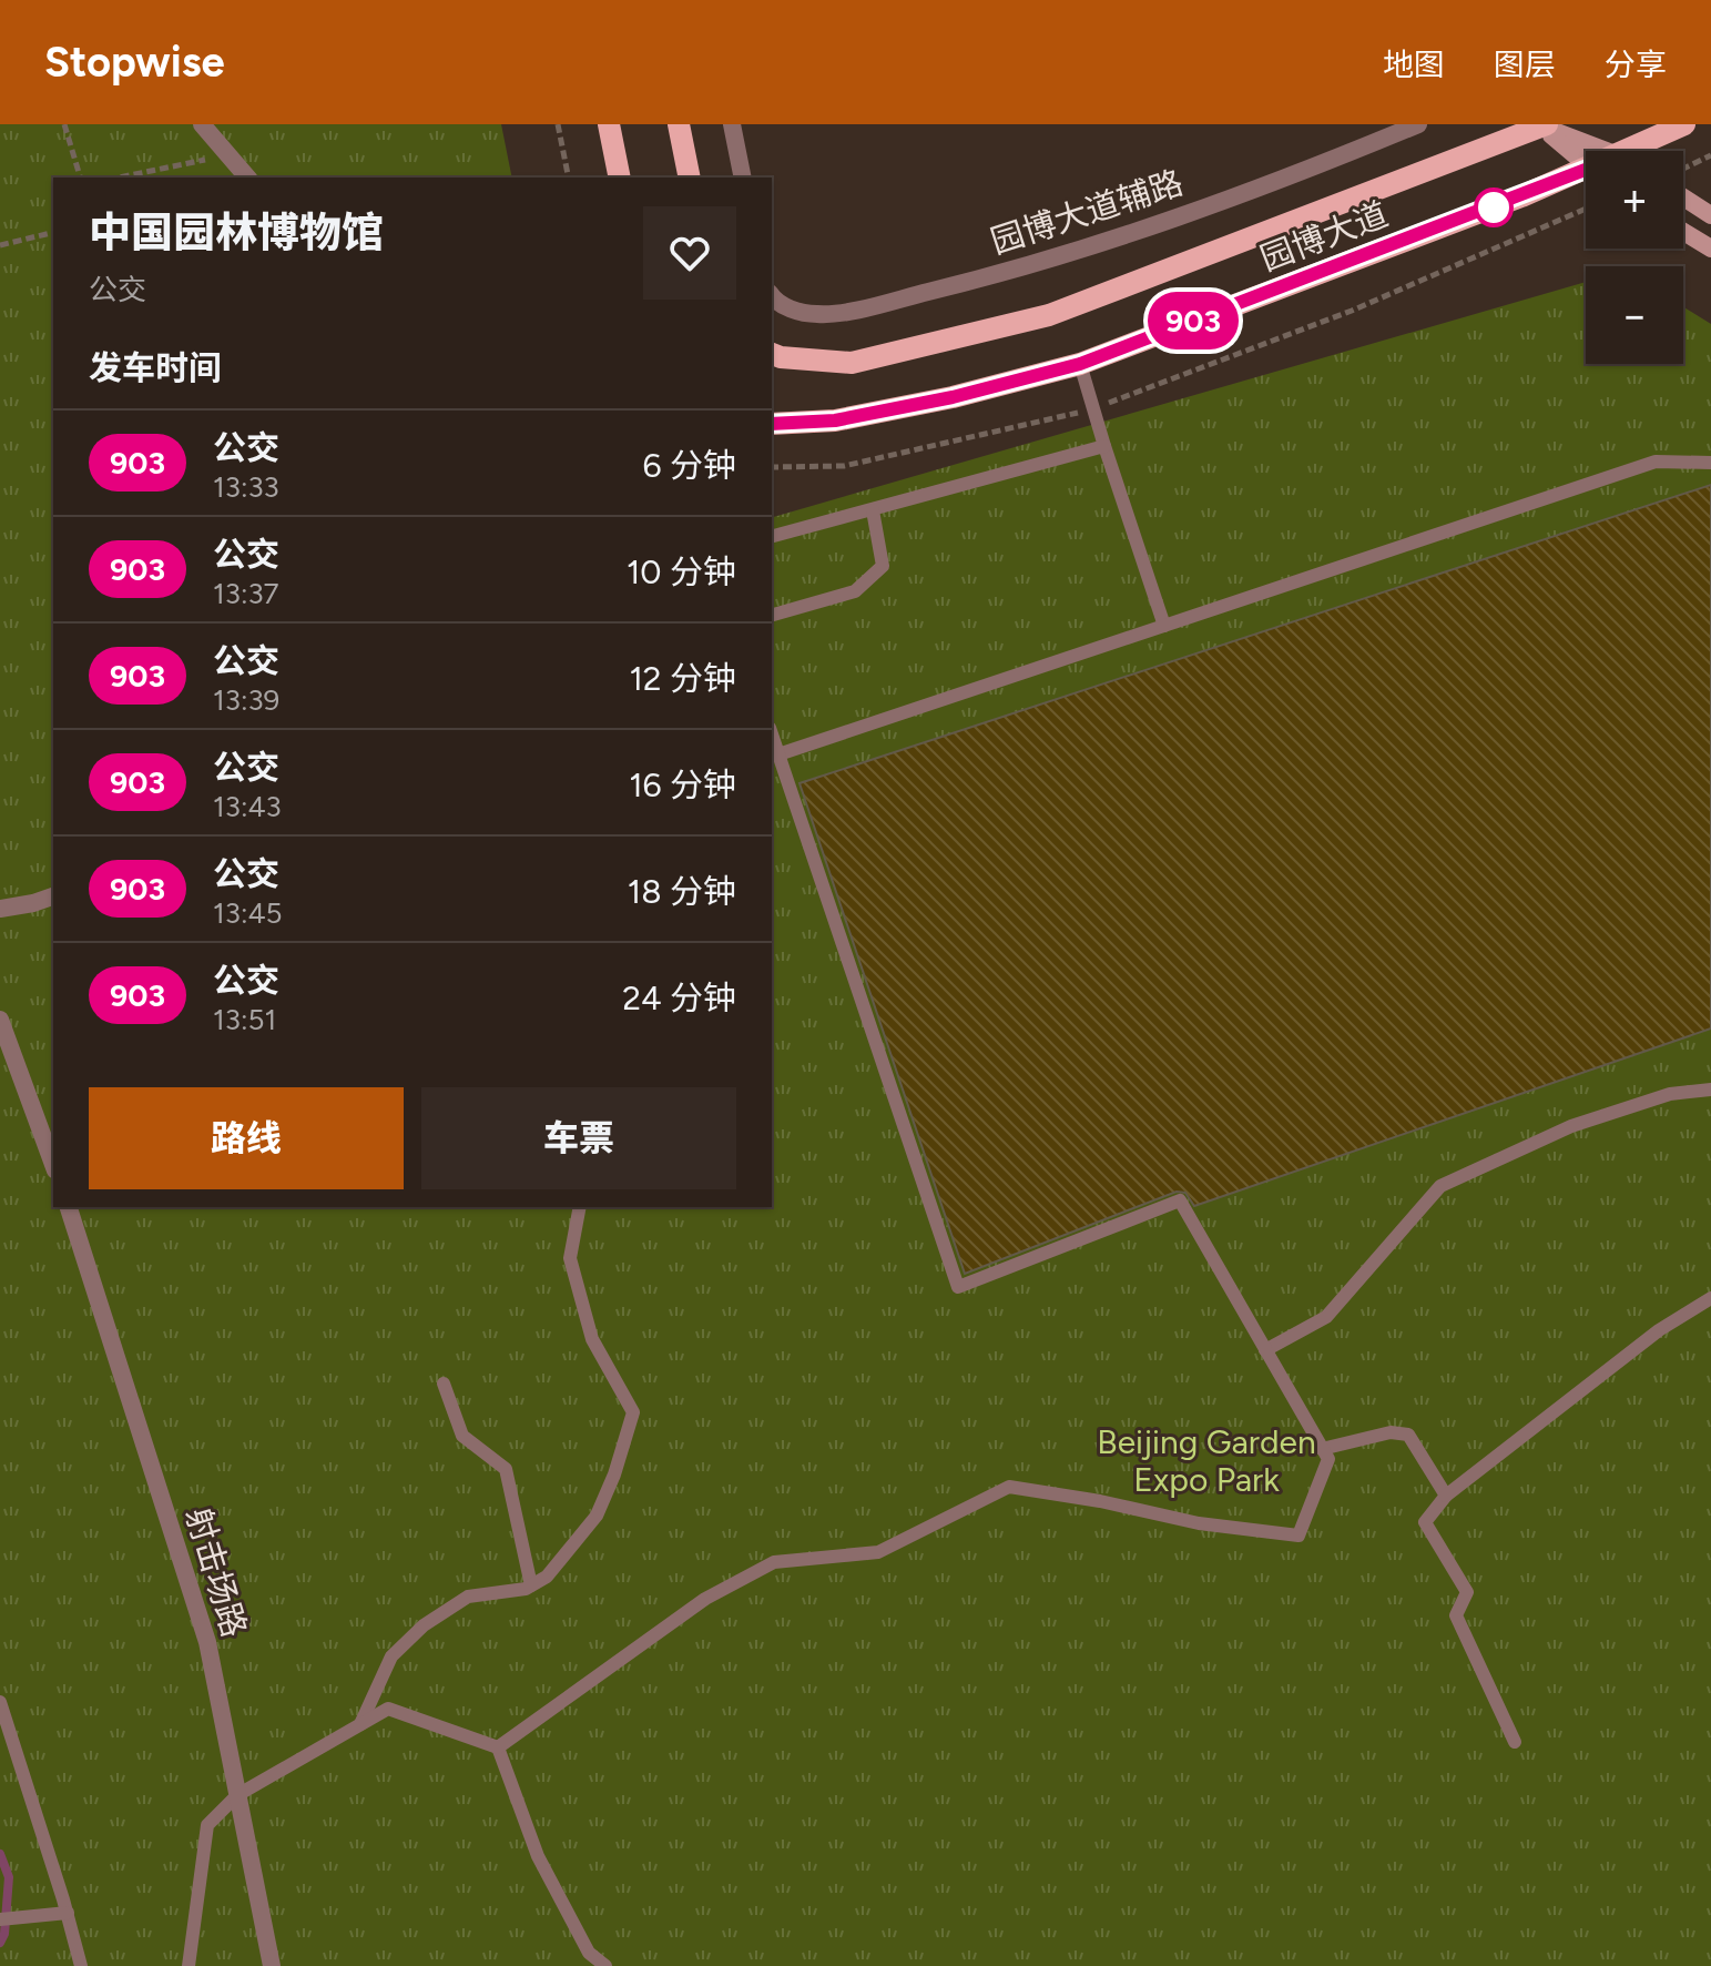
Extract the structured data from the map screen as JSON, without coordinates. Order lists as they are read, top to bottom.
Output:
{
  "streets": {
    "main road": ["园博大道"],
    "street": ["园博大道辅路", "射击场路"]
  },
  "parks": ["Beijing Garden Expo Park"],
  "lines": ["bus line 903"],
  "page": {
    "header": "Stopwise",
    "nav": ["地图", "图层", "分享"],
    "on_map": "903",
    "map_buttons": ["+", "−"],
    "heading": [
      ["中国园林博物馆", "公交"],
      "发车时间"
    ],
    "list": [
      {
        "mark": "903",
        "name": "公交",
        "note": "13:33",
        "value": "6 分钟"
      },
      {
        "mark": "903",
        "name": "公交",
        "note": "13:37",
        "value": "10 分钟"
      },
      {
        "mark": "903",
        "name": "公交",
        "note": "13:39",
        "value": "12 分钟"
      },
      {
        "mark": "903",
        "name": "公交",
        "note": "13:43",
        "value": "16 分钟"
      },
      {
        "mark": "903",
        "name": "公交",
        "note": "13:45",
        "value": "18 分钟"
      },
      {
        "mark": "903",
        "name": "公交",
        "note": "13:51",
        "value": "24 分钟"
      }
    ],
    "buttons": ["路线", "车票"]
  }
}
